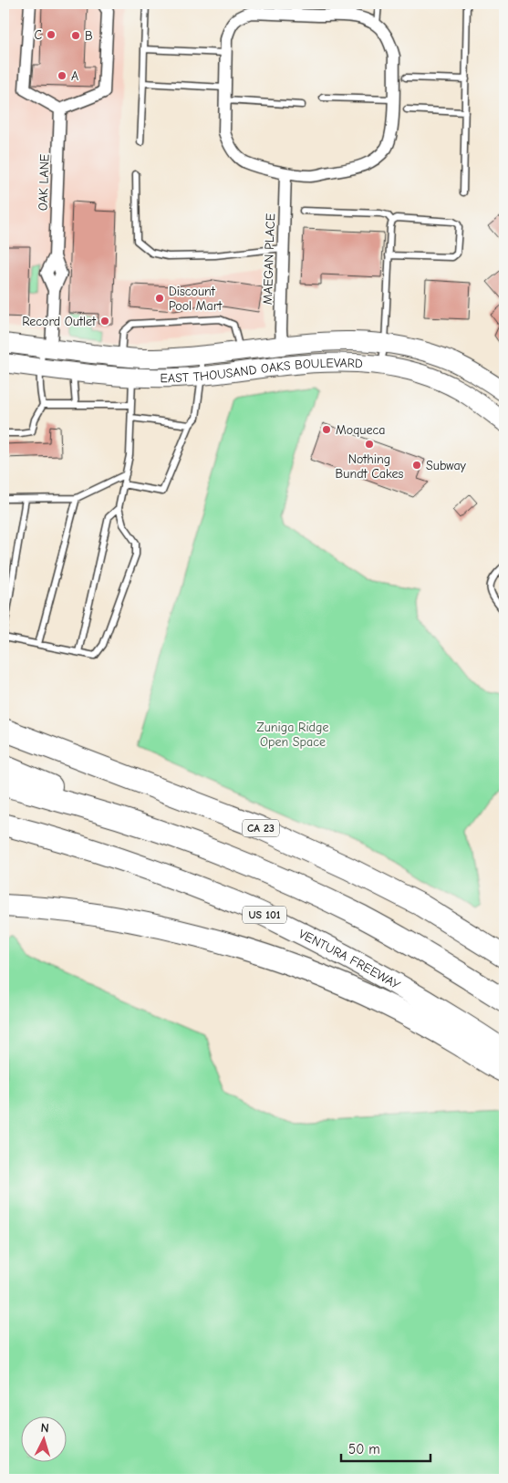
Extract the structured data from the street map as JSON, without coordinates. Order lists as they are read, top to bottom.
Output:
{
  "streets": {
    "highway": ["CA 23", "US 101", "VENTURA FREEWAY"],
    "main road": ["EAST THOUSAND OAKS BOULEVARD"],
    "street": ["OAK LANE", "MAEGAN PLACE"]
  },
  "crossings": [
    ["OAK LANE", "EAST THOUSAND OAKS BOULEVARD"],
    ["MAEGAN PLACE", "EAST THOUSAND OAKS BOULEVARD"]
  ],
  "parks": ["Zuniga Ridge Open Space"],
  "places": [
    "C",
    "B",
    "A",
    "Discount Pool Mart",
    "Record Outlet",
    "Moqueca",
    "Nothing Bundt Cakes",
    "Subway"
  ],
  "scale_bar": "50 m",
  "north": "top"
}
